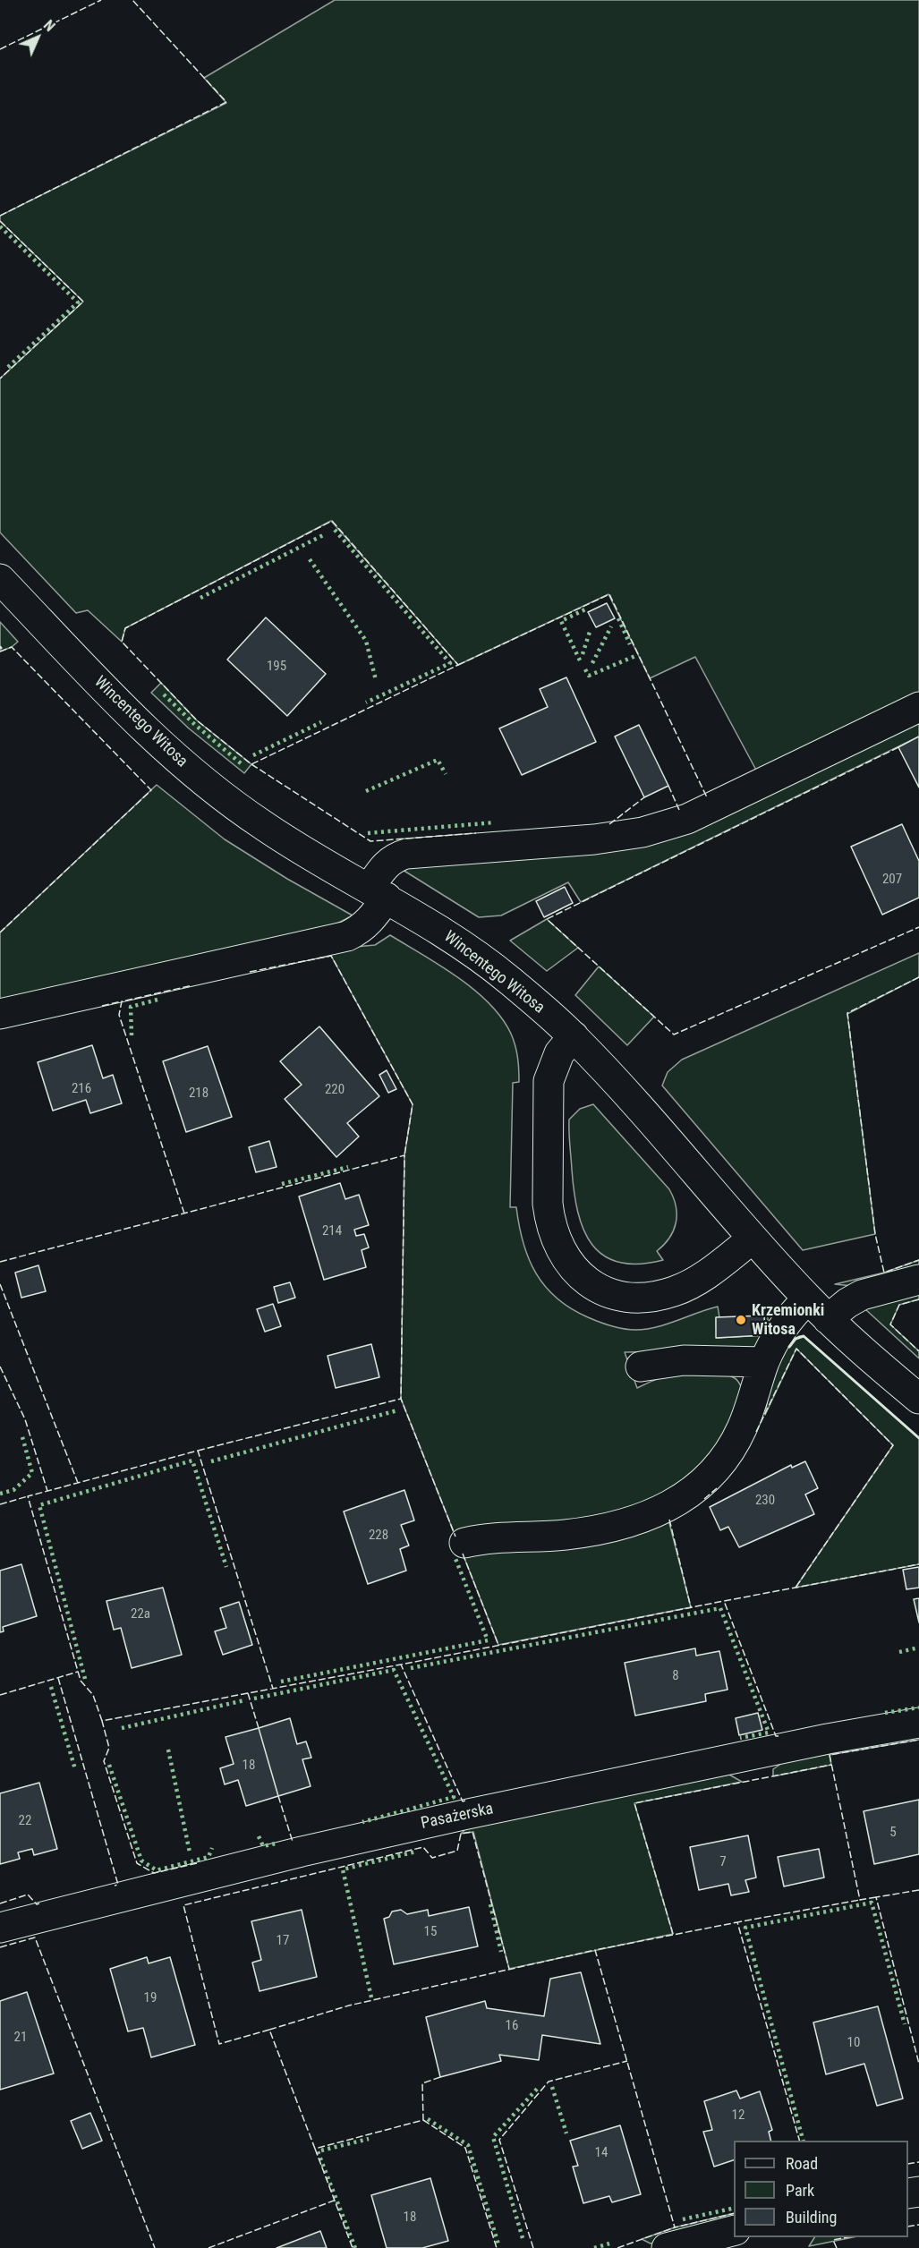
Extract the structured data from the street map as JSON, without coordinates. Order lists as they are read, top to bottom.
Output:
{
  "streets": {
    "street": ["Wincentego Witosa", "Pasażerska"]
  },
  "places": ["Krzemionki Witosa"],
  "house_numbers": [
    "195",
    "207",
    "216",
    "220",
    "218",
    "214",
    "230",
    "228",
    "22a",
    "8",
    "18",
    "22",
    "5",
    "7",
    "15",
    "17",
    "19",
    "16",
    "21",
    "10",
    "12",
    "14",
    "18"
  ],
  "legend": ["Road", "Park", "Building"],
  "north": "top right"
}
